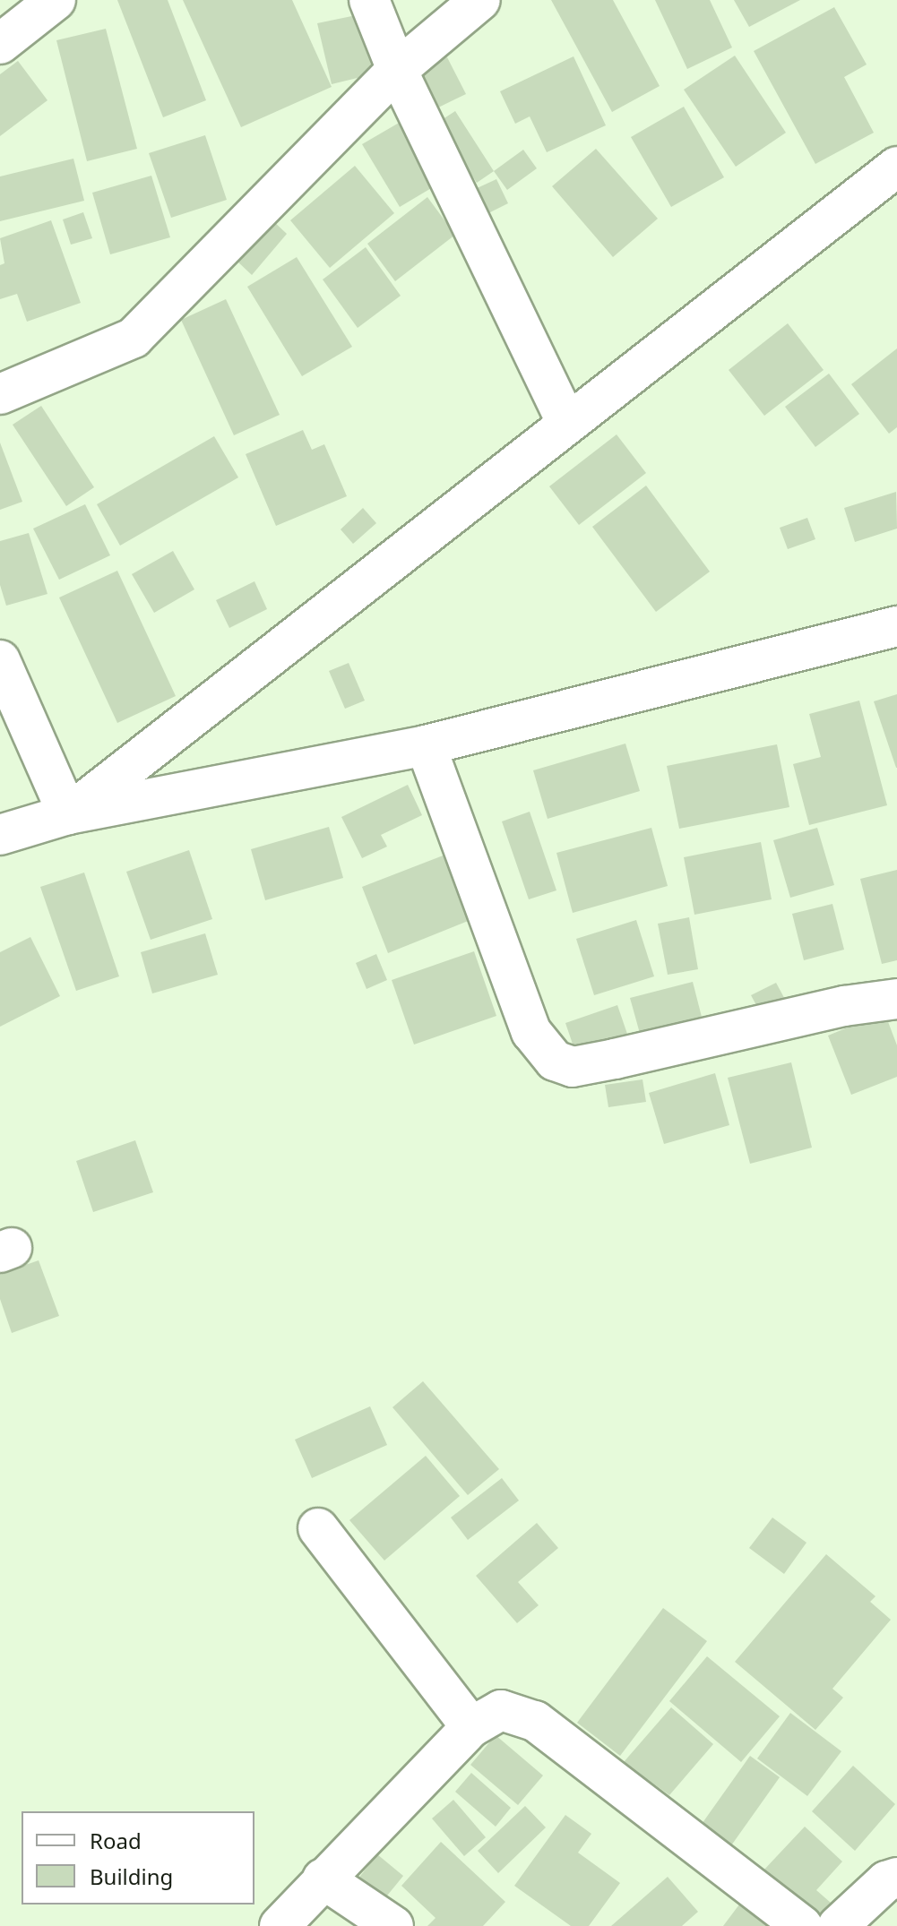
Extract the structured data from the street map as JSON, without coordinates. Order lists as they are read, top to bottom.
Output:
{
  "legend": ["Road", "Building"]
}
